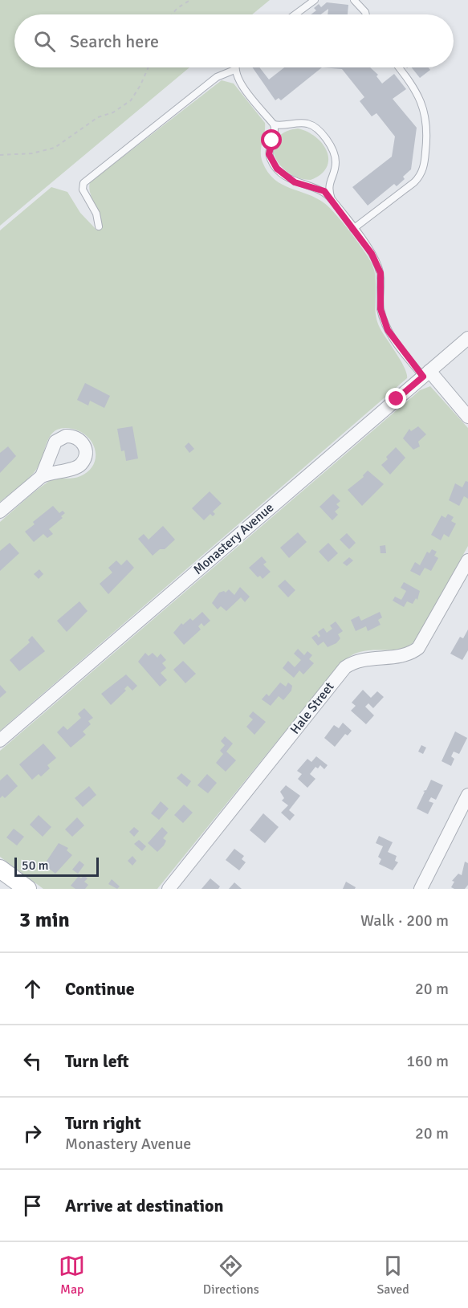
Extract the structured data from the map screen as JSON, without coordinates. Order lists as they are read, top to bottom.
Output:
{
  "streets": {
    "street": ["Monastery Avenue", "Hale Street"]
  },
  "scale_bar": "50 m",
  "page": {
    "search": "Search here",
    "scale": "50 m",
    "heading": ["3 min", "Walk · 200 m"],
    "list": [
      ["Continue", "20 m"],
      ["Turn left", "160 m"],
      ["Turn right", "Monastery Avenue", "20 m"],
      "Arrive at destination"
    ],
    "nav": ["Map", "Directions", "Saved"]
  }
}
